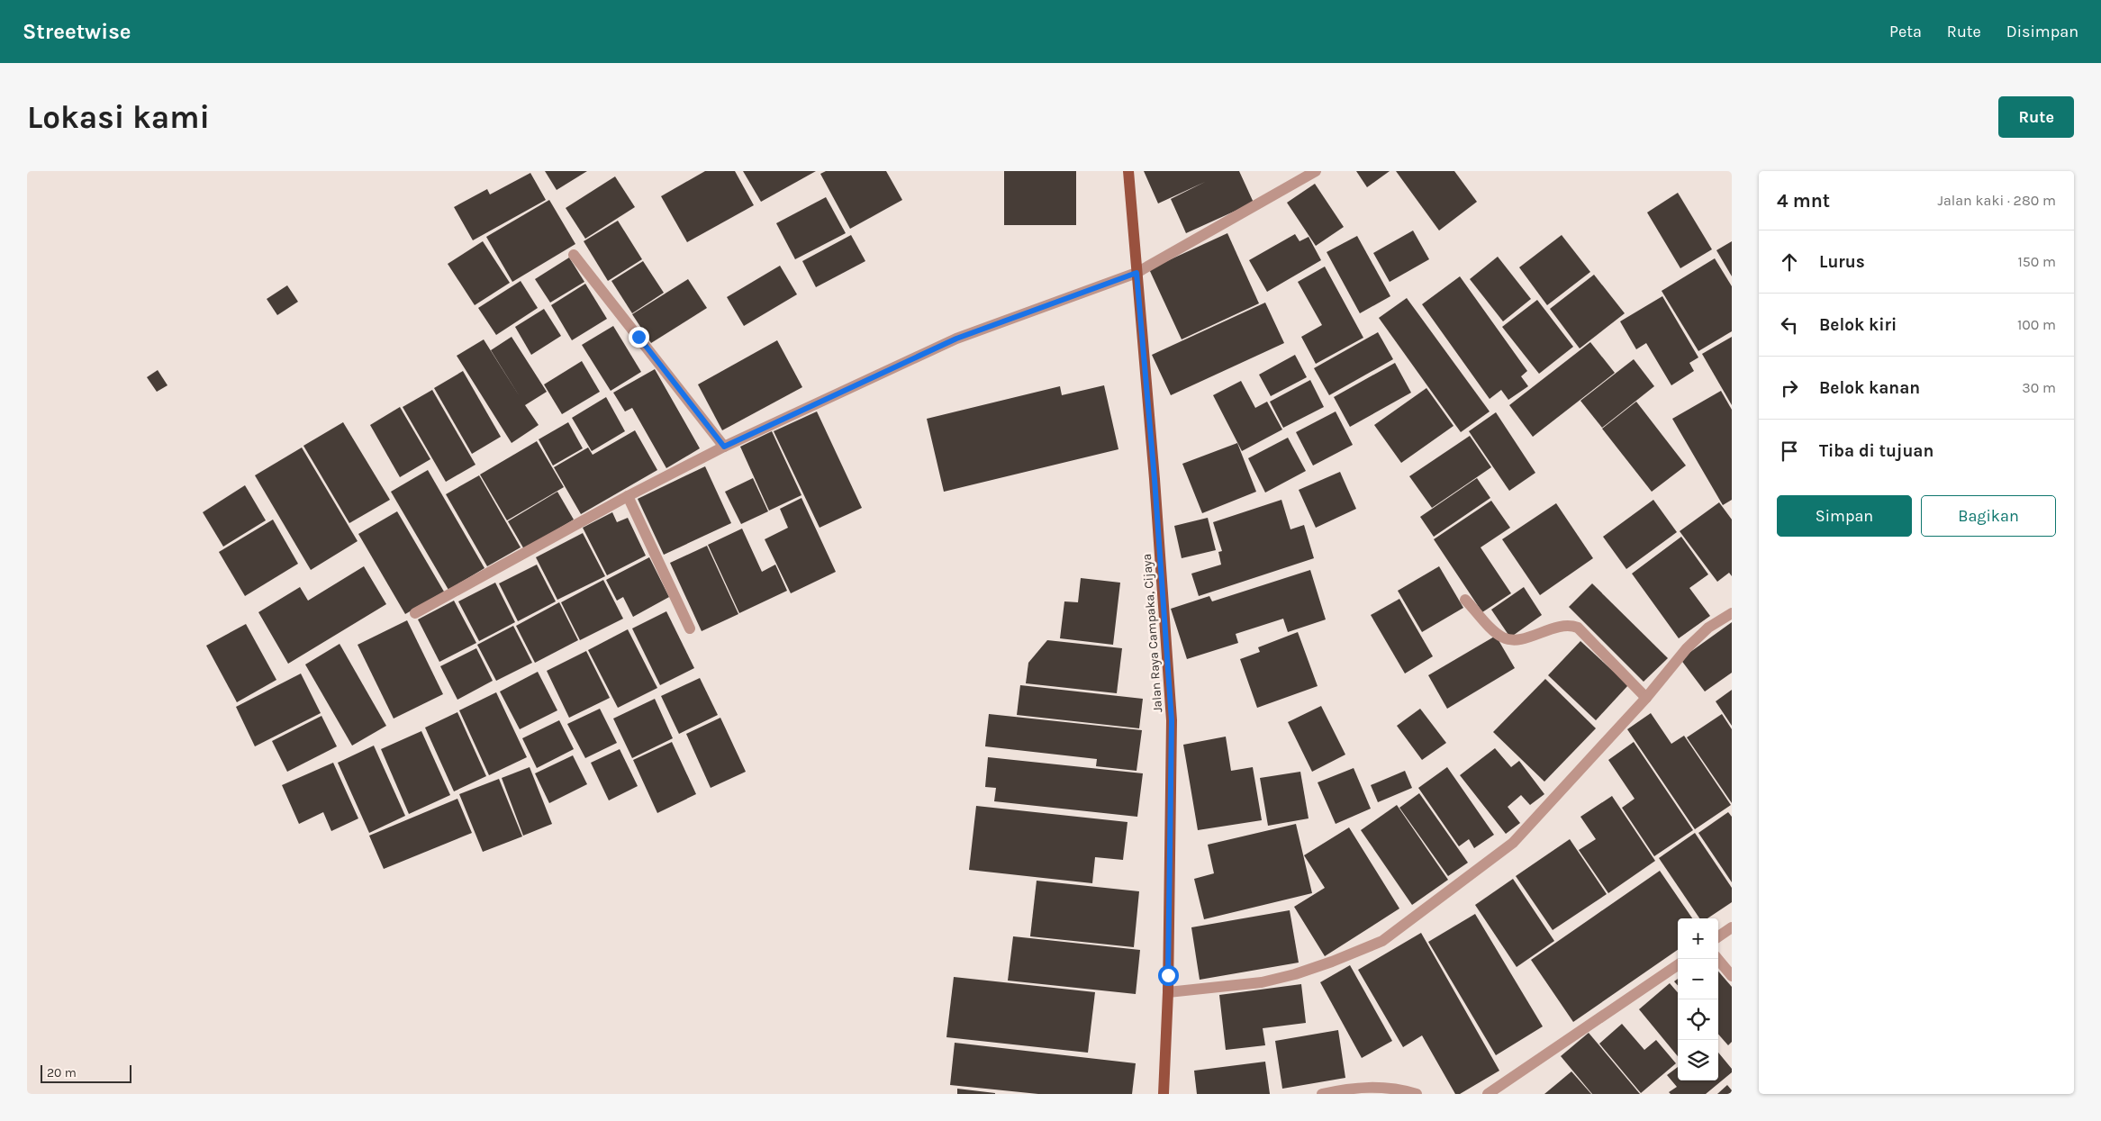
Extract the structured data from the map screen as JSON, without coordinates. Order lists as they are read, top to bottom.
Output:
{
  "streets": {
    "main road": ["Jalan Raya Campaka, Cijaya"]
  },
  "scale_bar": "20 m",
  "page": {
    "header": "Streetwise",
    "nav": ["Peta", "Rute", "Disimpan"],
    "buttons": [
      "Rute",
      ["Simpan", "Bagikan"]
    ],
    "title": "Lokasi kami",
    "heading": ["4 mnt", "Jalan kaki · 280 m"],
    "list": [
      ["Lurus", "150 m"],
      ["Belok kiri", "100 m"],
      ["Belok kanan", "30 m"],
      "Tiba di tujuan"
    ],
    "map_buttons": ["+", "−"],
    "scale": "20 m"
  }
}
